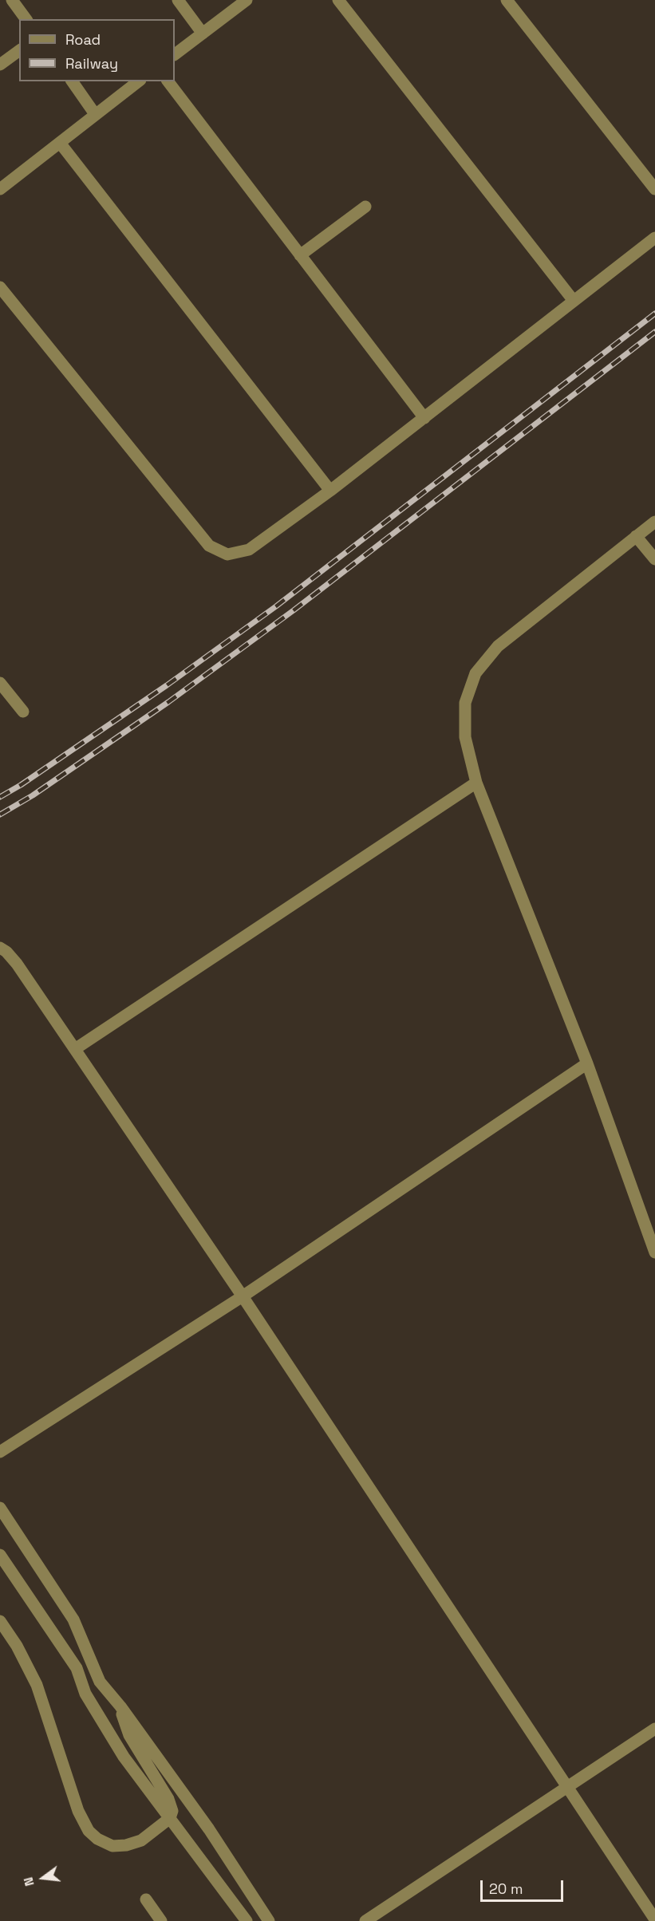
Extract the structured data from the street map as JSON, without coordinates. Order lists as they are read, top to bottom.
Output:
{
  "legend": ["Road", "Railway"],
  "scale_bar": "20 m",
  "north": "left"
}
